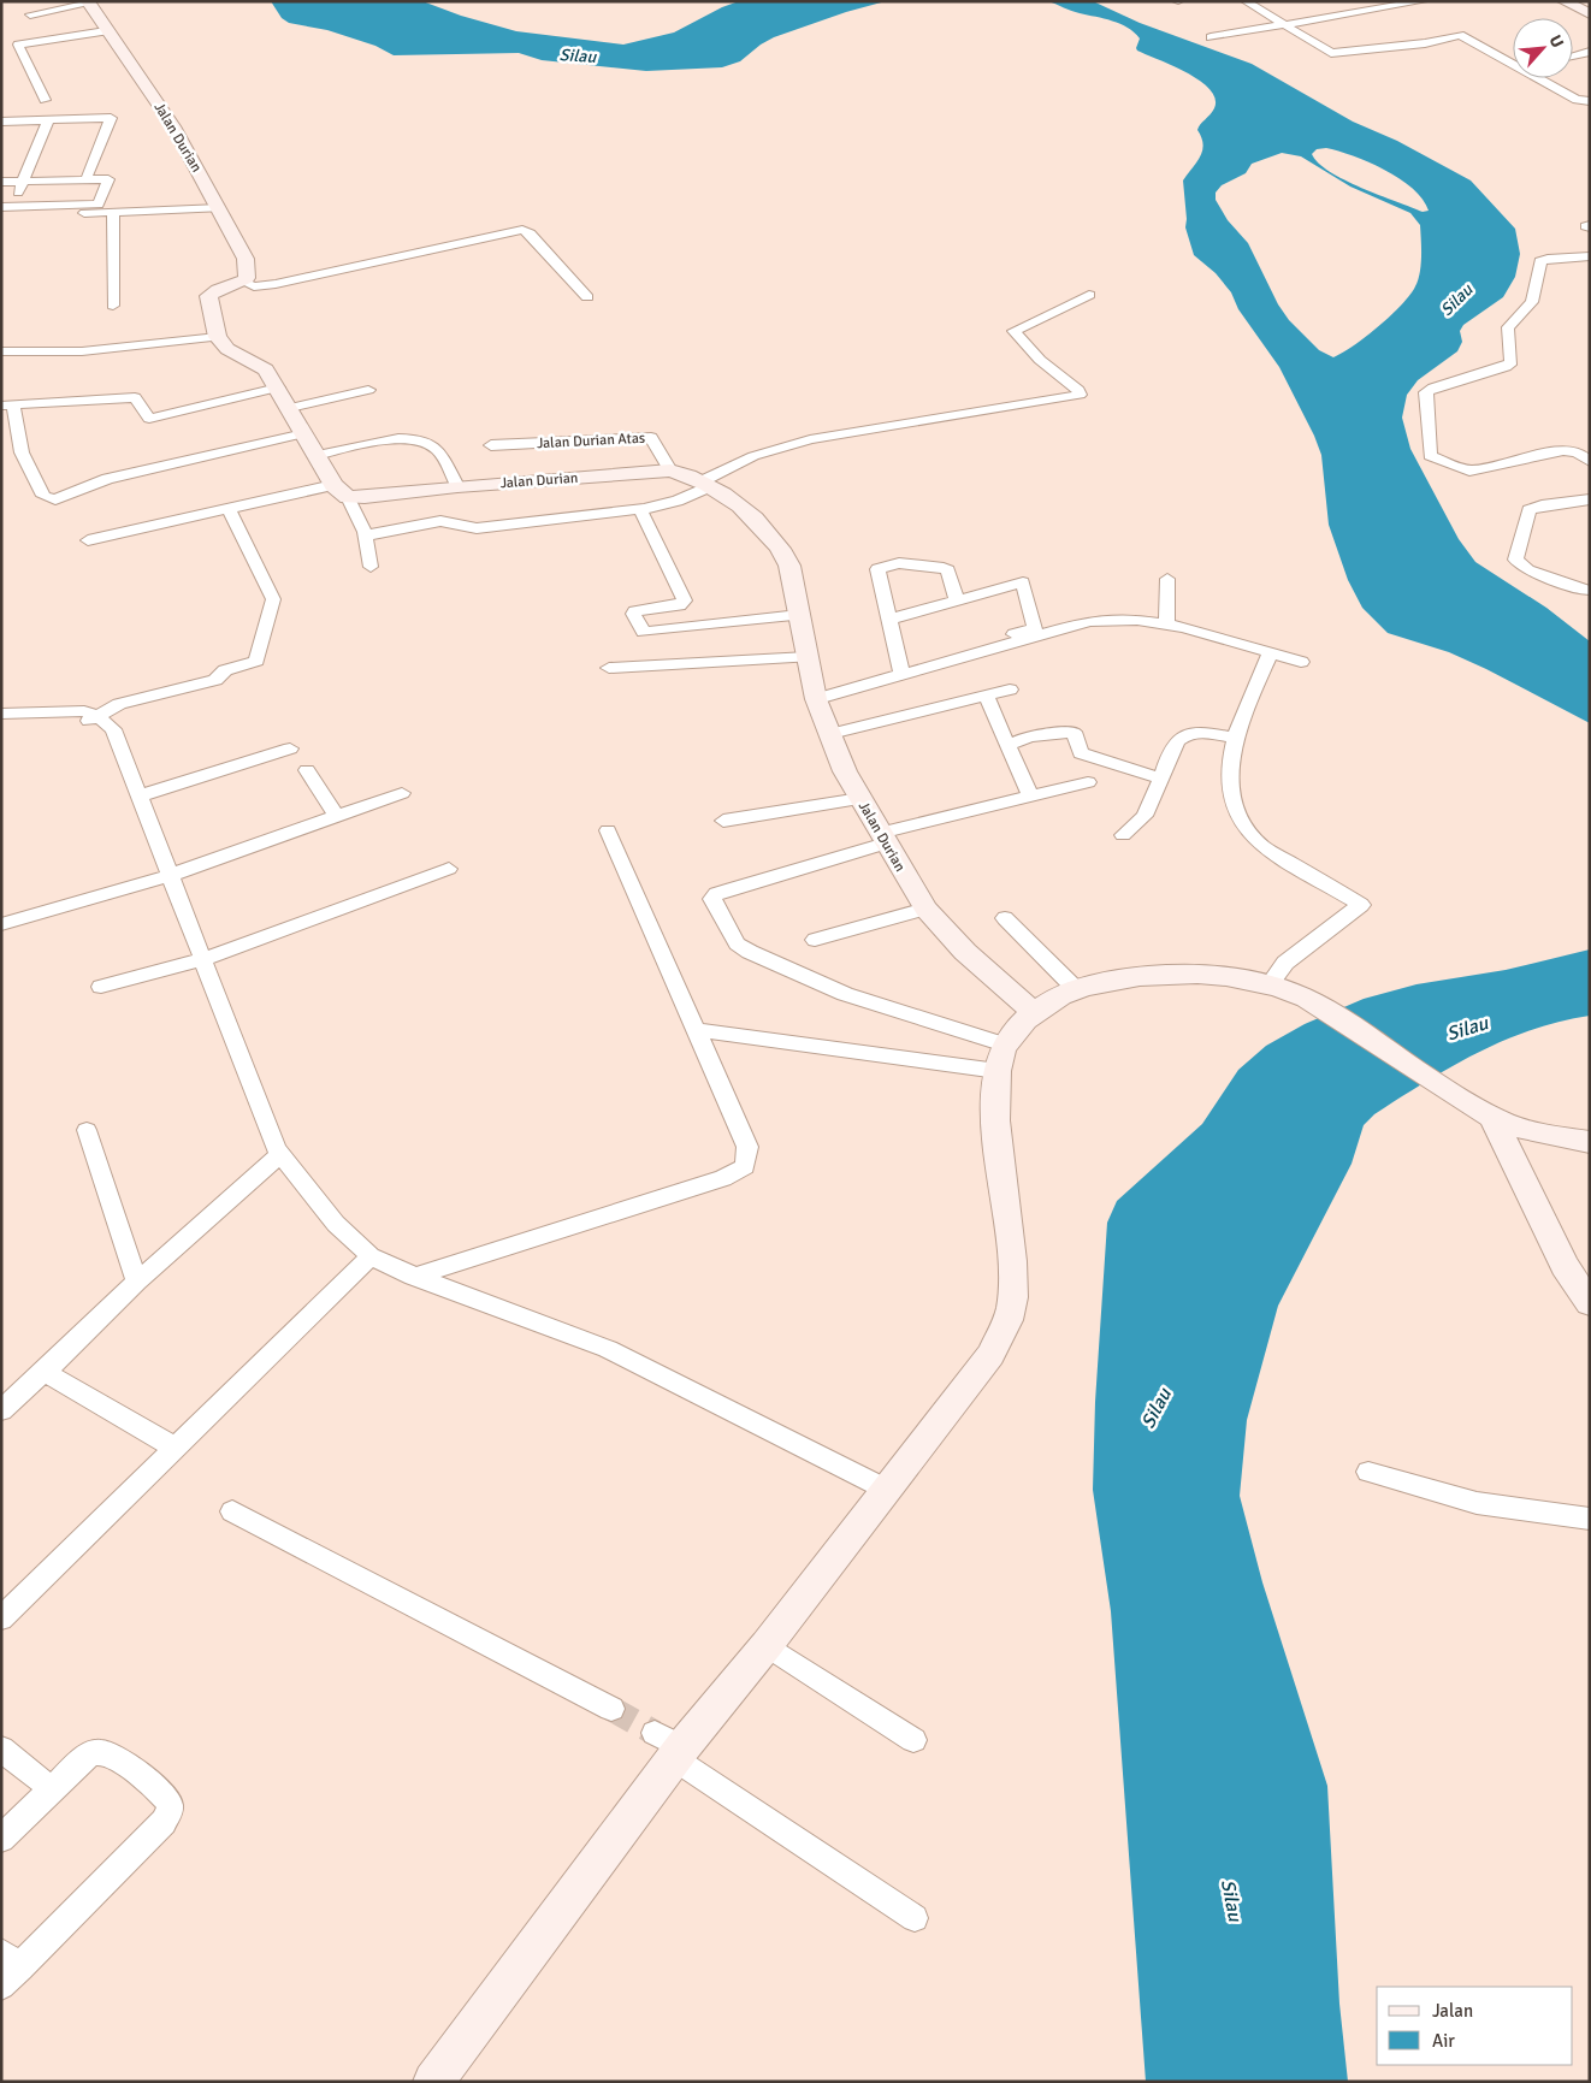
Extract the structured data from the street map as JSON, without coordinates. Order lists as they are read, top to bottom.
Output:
{
  "streets": {
    "street": ["Jalan Durian", "Jalan Durian Atas"]
  },
  "crossings": [
    ["Jalan Durian", "Jalan Durian Atas"]
  ],
  "water": ["Silau"],
  "legend": ["Jalan", "Air"],
  "north": "top right"
}
